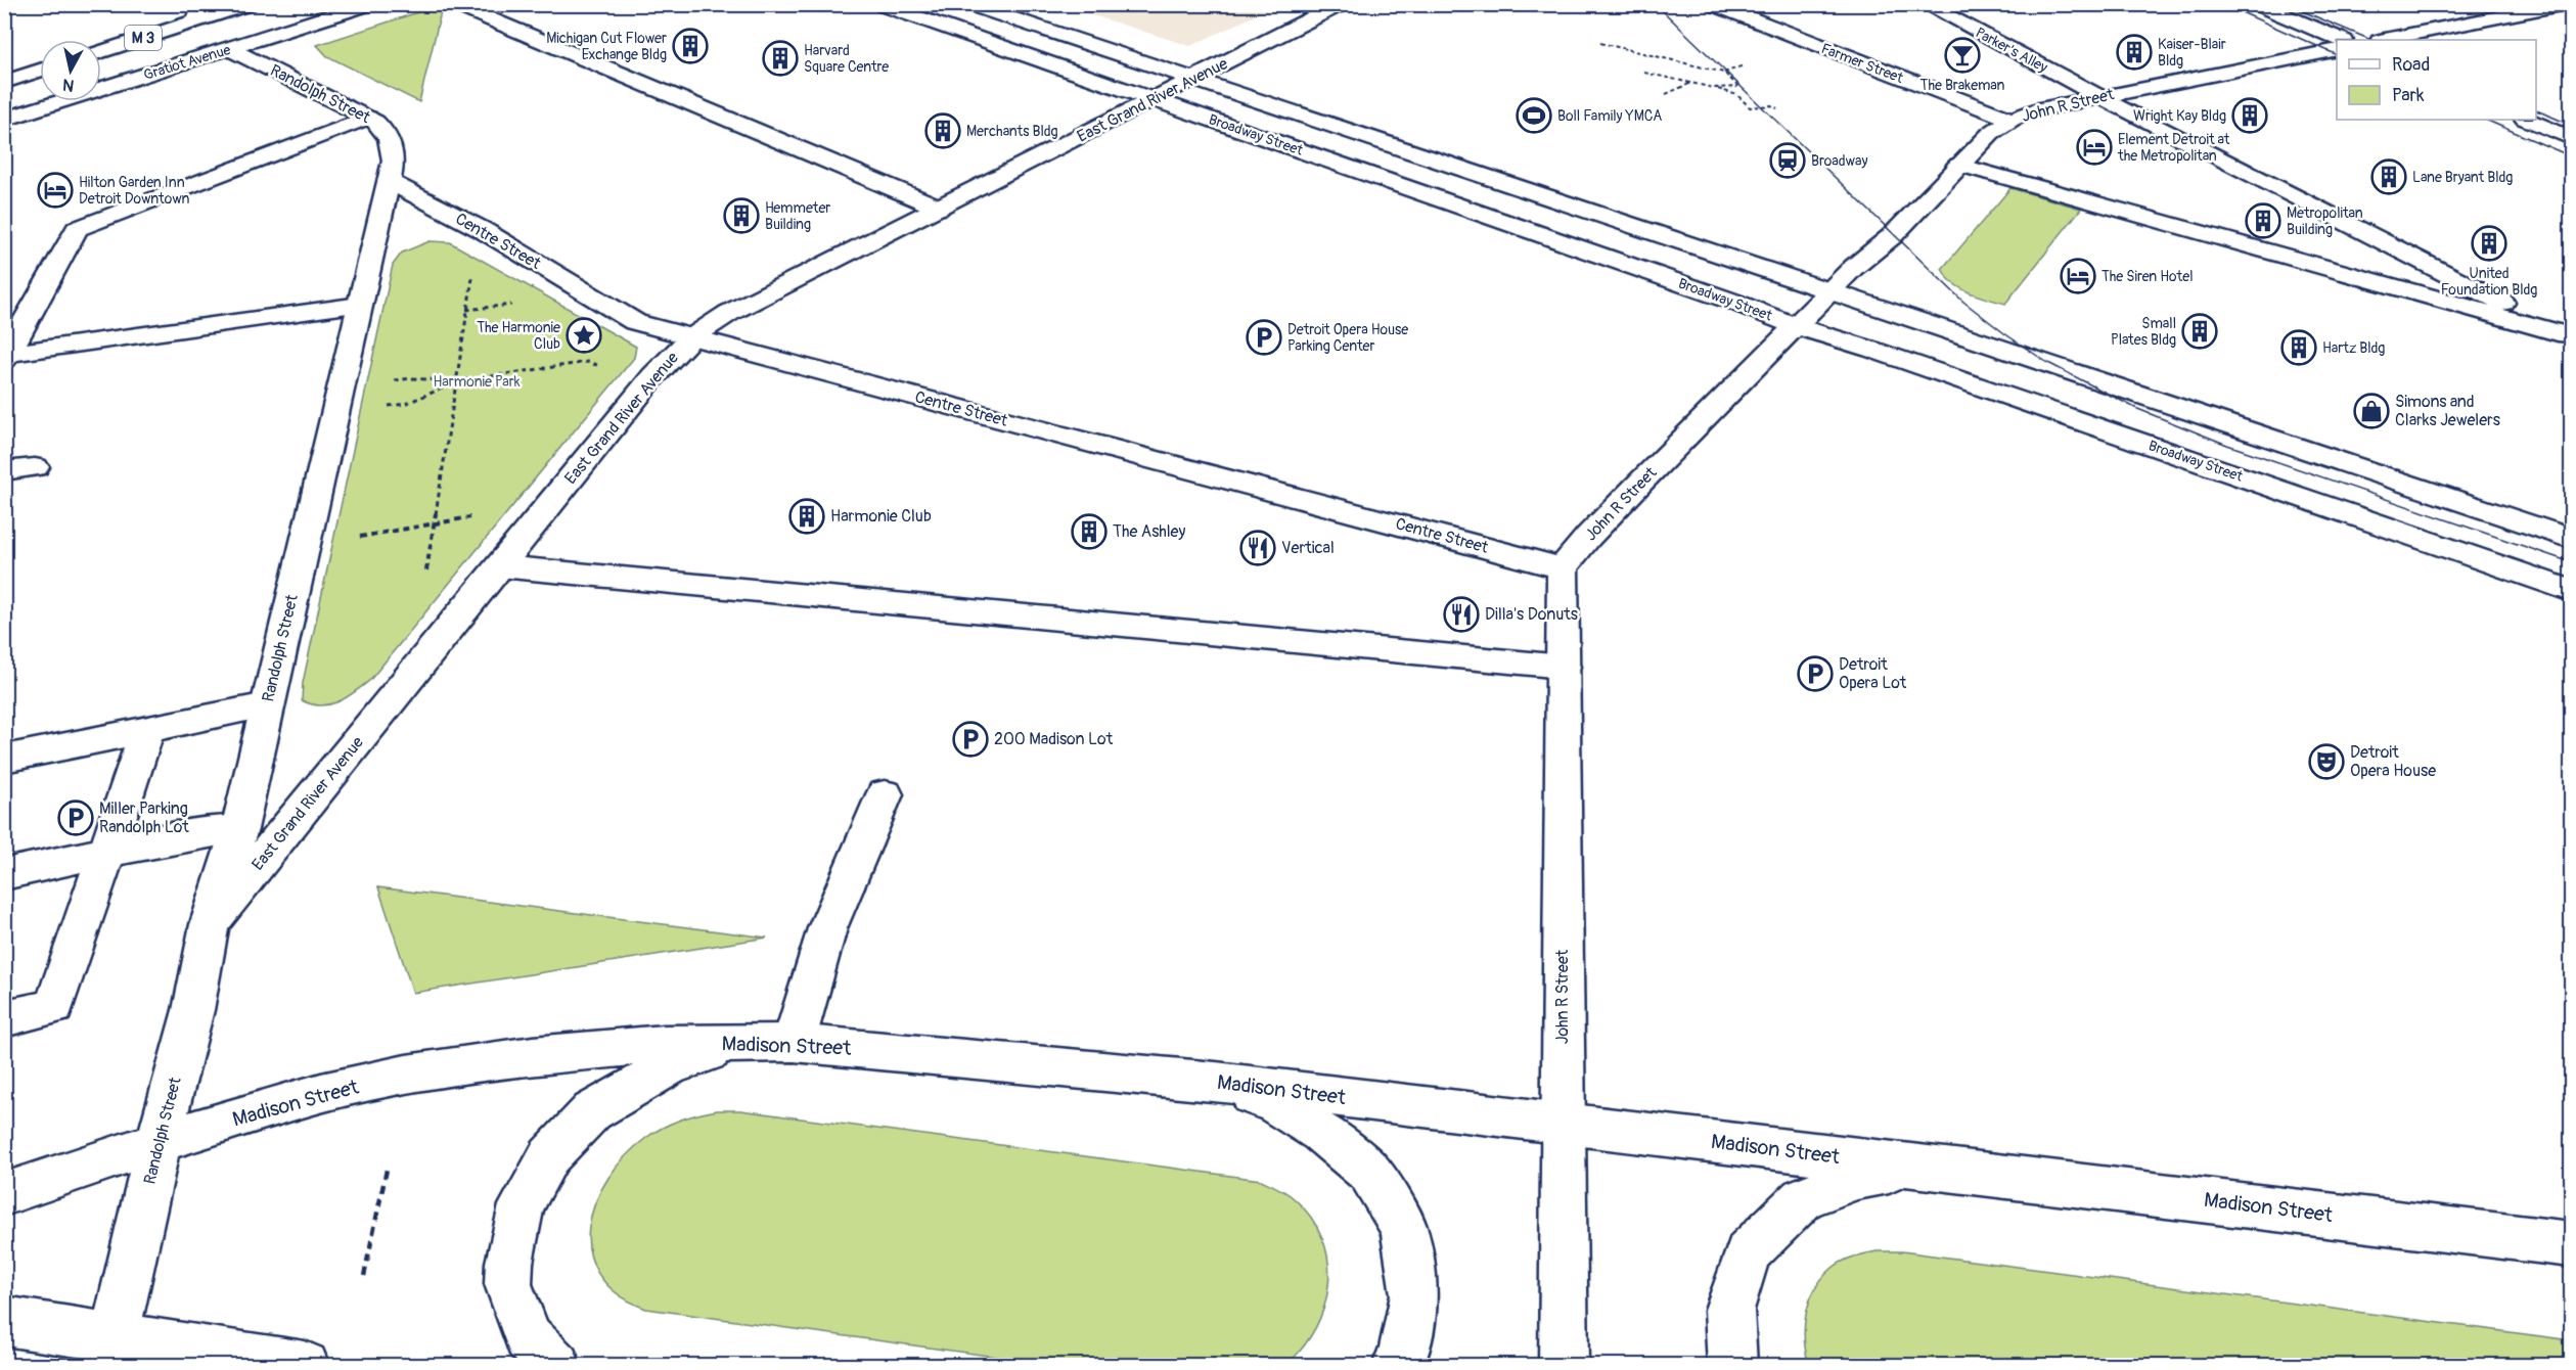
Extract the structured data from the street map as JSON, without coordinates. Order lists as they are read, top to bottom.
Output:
{
  "streets": {
    "street": [
      "M 3",
      "Parker’s Alley",
      "Gratiot Avenue",
      "Farmer Street",
      "Randolph Street",
      "East Grand River Avenue",
      "John R Street",
      "Broadway Street",
      "Centre Street",
      "Madison Street"
    ]
  },
  "crossings": [
    ["Parker’s Alley", "John R Street"],
    ["Gratiot Avenue", "Randolph Street"],
    ["Farmer Street", "John R Street"],
    ["Randolph Street", "East Grand River Avenue"],
    ["Randolph Street", "Centre Street"],
    ["Randolph Street", "Madison Street"],
    ["East Grand River Avenue", "Broadway Street"],
    ["East Grand River Avenue", "Centre Street"],
    ["John R Street", "Broadway Street"],
    ["John R Street", "Centre Street"],
    ["John R Street", "Madison Street"]
  ],
  "parks": ["Harmonie Park"],
  "places": {
    "building": [
      "Michigan Cut Flower Exchange Bldg",
      "Kaiser-Blair Bldg",
      "Harvard Square Centre",
      "Wright Kay Bldg",
      "Merchants Bldg",
      "Lane Bryant Bldg",
      "Hemmeter Building",
      "Metropolitan Building",
      "United Foundation Bldg",
      "Small Plates Bldg",
      "Hartz Bldg",
      "Harmonie Club",
      "The Ashley"
    ],
    "bar": ["The Brakeman"],
    "sports": ["Boll Family YMCA"],
    "hotel": ["Element Detroit at the Metropolitan", "Hilton Garden Inn Detroit Downtown", "The Siren Hotel"],
    "station": ["Broadway"],
    "place": ["The Harmonie Club"],
    "parking": [
      "Detroit Opera House Parking Center",
      "Detroit Opera Lot",
      "200 Madison Lot",
      "Miller Parking Randolph Lot"
    ],
    "shop": ["Simons and Clarks Jewelers"],
    "restaurant": ["Vertical", "Dilla's Donuts"],
    "theatre": ["Detroit Opera House"]
  },
  "legend": ["Road", "Park"],
  "north": "bottom"
}
